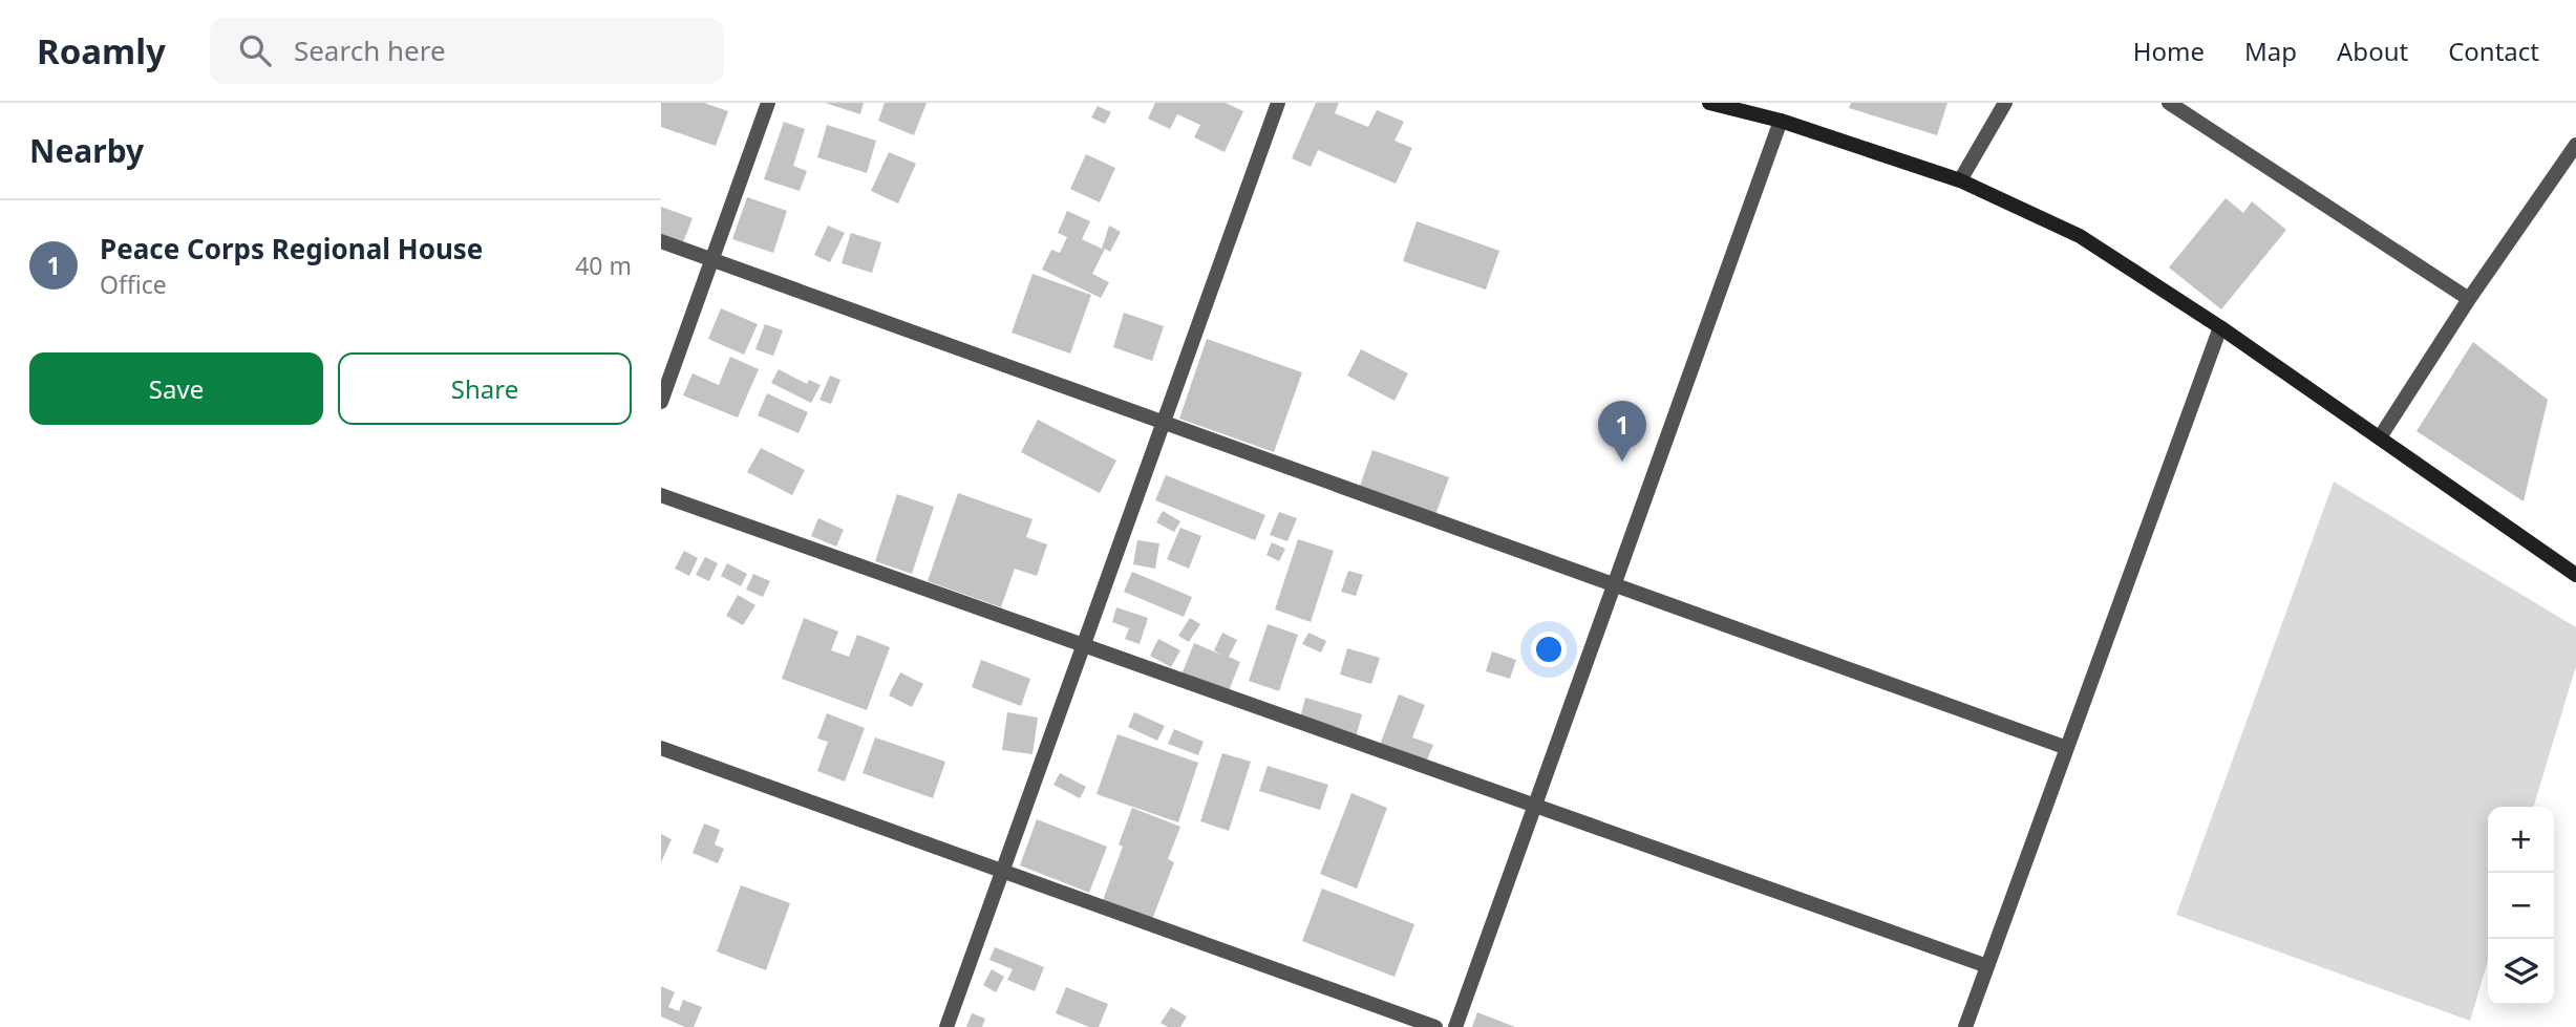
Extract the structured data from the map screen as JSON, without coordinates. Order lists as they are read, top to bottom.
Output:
{
  "page": {
    "header": "Roamly",
    "search": "Search here",
    "nav": [
      "Home",
      "Map",
      "About",
      "Contact"
    ],
    "heading": "Nearby",
    "list": [
      {
        "mark": "1",
        "name": "Peace Corps Regional House",
        "note": "Office",
        "value": "40 m"
      }
    ],
    "buttons": ["Save", "Share"],
    "pins": "1",
    "map_buttons": ["+", "−"]
  }
}
